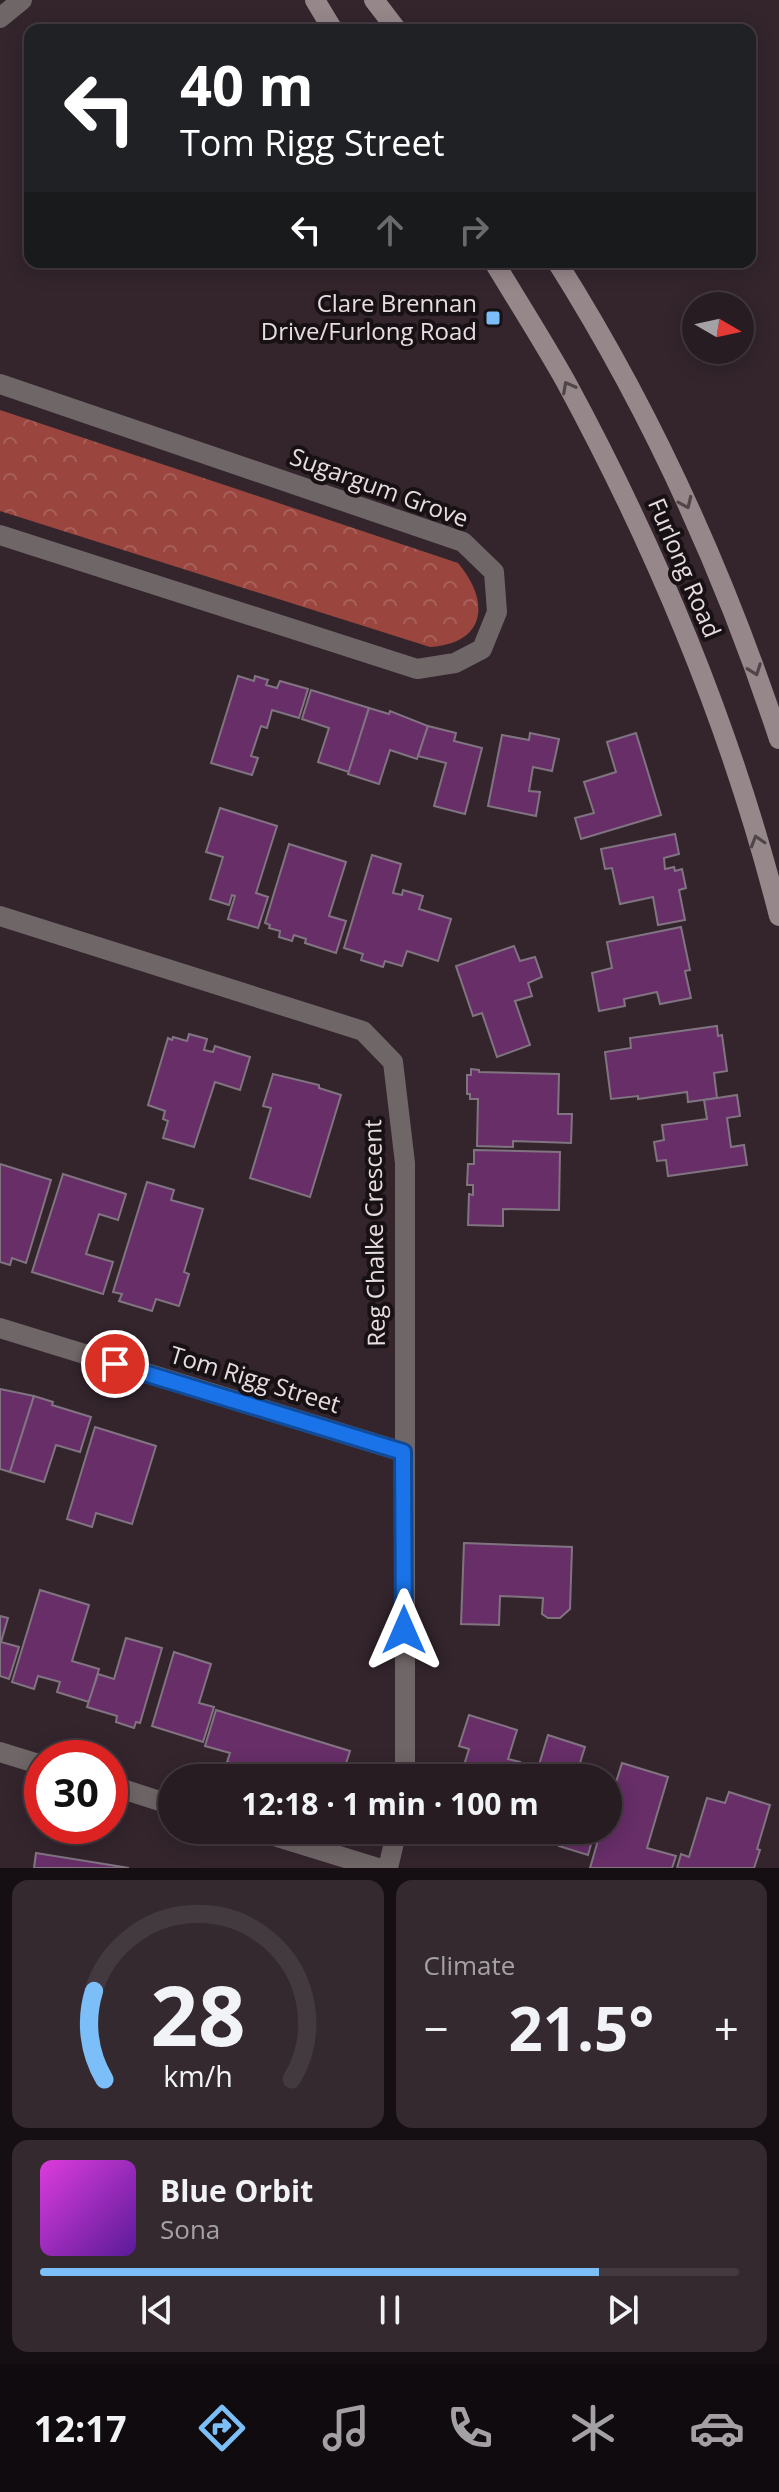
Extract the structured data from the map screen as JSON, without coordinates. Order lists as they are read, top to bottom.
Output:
{
  "streets": {
    "main road": ["Furlong Road"],
    "street": ["Sugargum Grove", "Reg Chalke Crescent", "Tom Rigg Street"]
  },
  "crossings": [
    ["Reg Chalke Crescent", "Tom Rigg Street"]
  ],
  "places": {
    "transit": ["Clare Brennan Drive/Furlong Road"]
  },
  "north": "right",
  "page": {
    "turn": ["40 m", "Tom Rigg Street"],
    "limit": "30",
    "trip": "12:18 · 1 min · 100 m",
    "tile": "Climate",
    "heat": ["−", "21.5°", "+"],
    "song": ["Blue Orbit", "Sona"],
    "tabs": "12:17",
    "gauge": ["28", "km/h"]
  }
}
